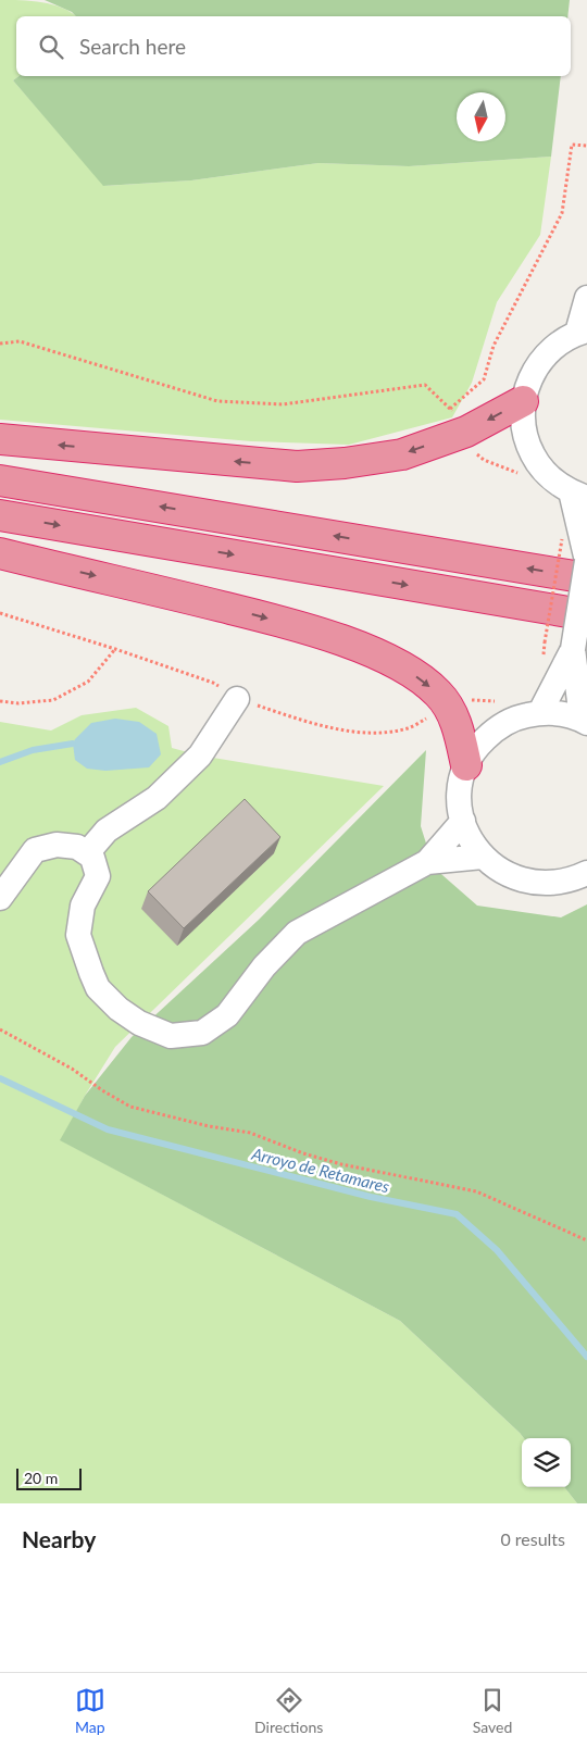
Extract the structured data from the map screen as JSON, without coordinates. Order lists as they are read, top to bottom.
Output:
{
  "water": ["Arroyo de Retamares"],
  "scale_bar": "20 m",
  "north": "bottom",
  "page": {
    "search": "Search here",
    "scale": "20 m",
    "heading": ["Nearby", "0 results"],
    "nav": ["Map", "Directions", "Saved"]
  }
}
